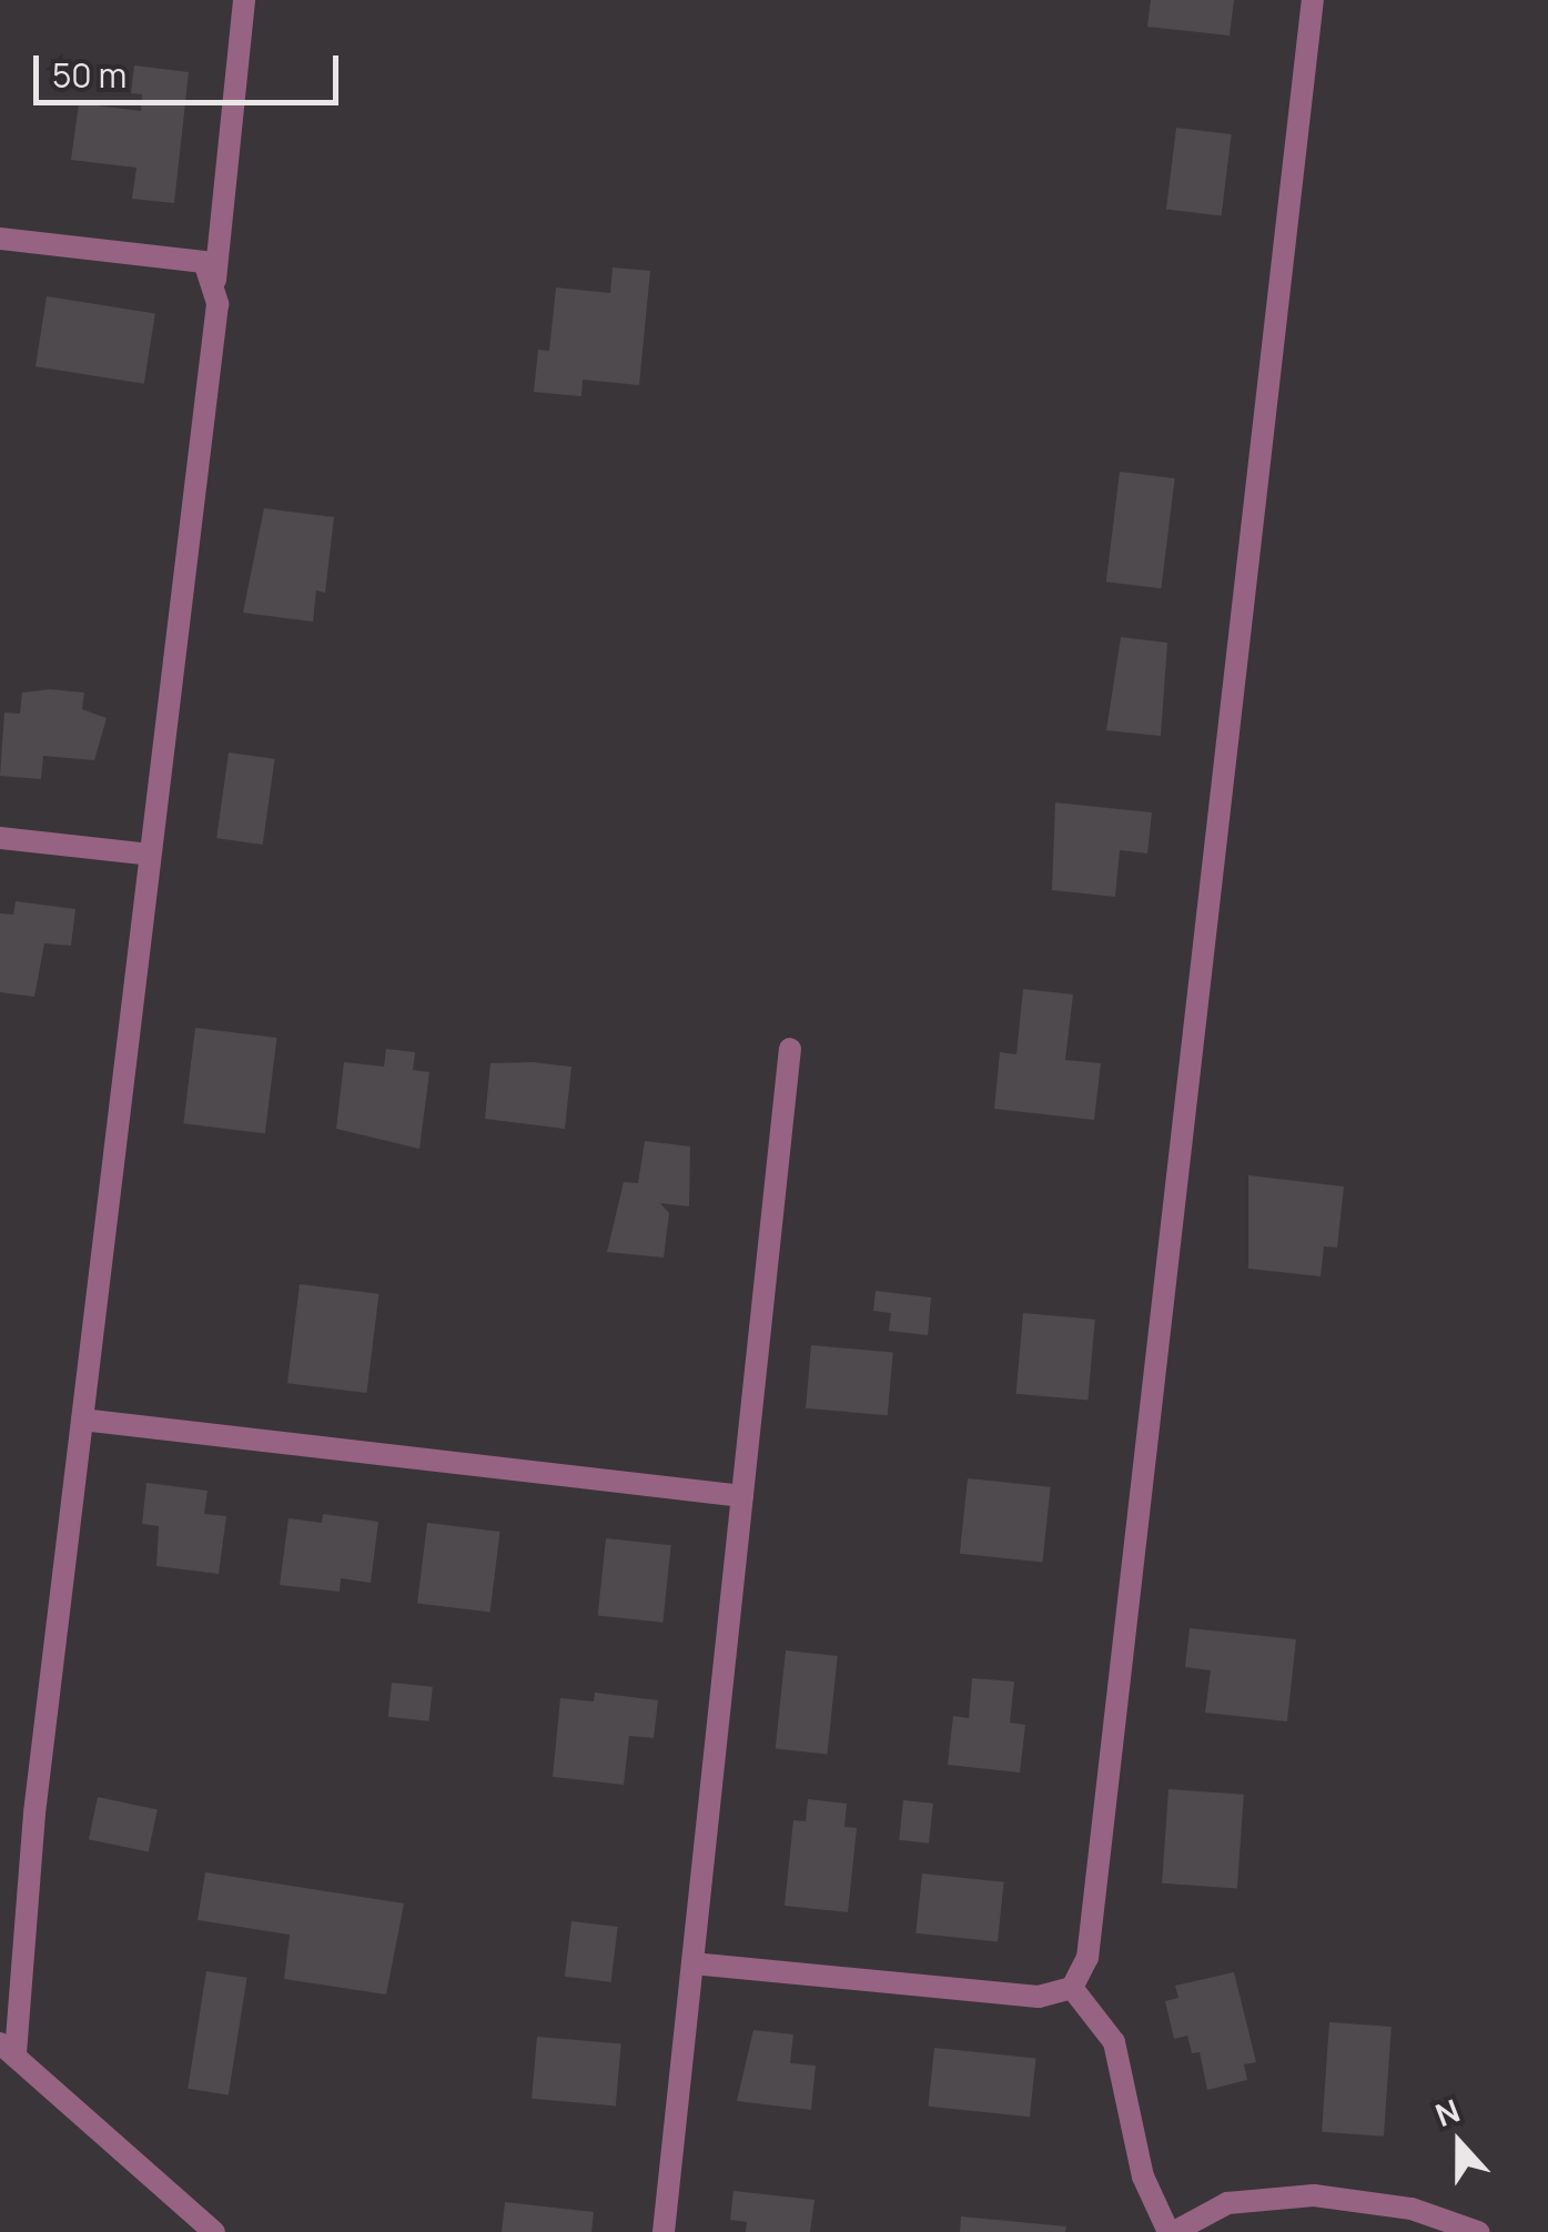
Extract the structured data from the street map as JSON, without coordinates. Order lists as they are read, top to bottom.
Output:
{
  "scale_bar": "50 m",
  "north": "top"
}
